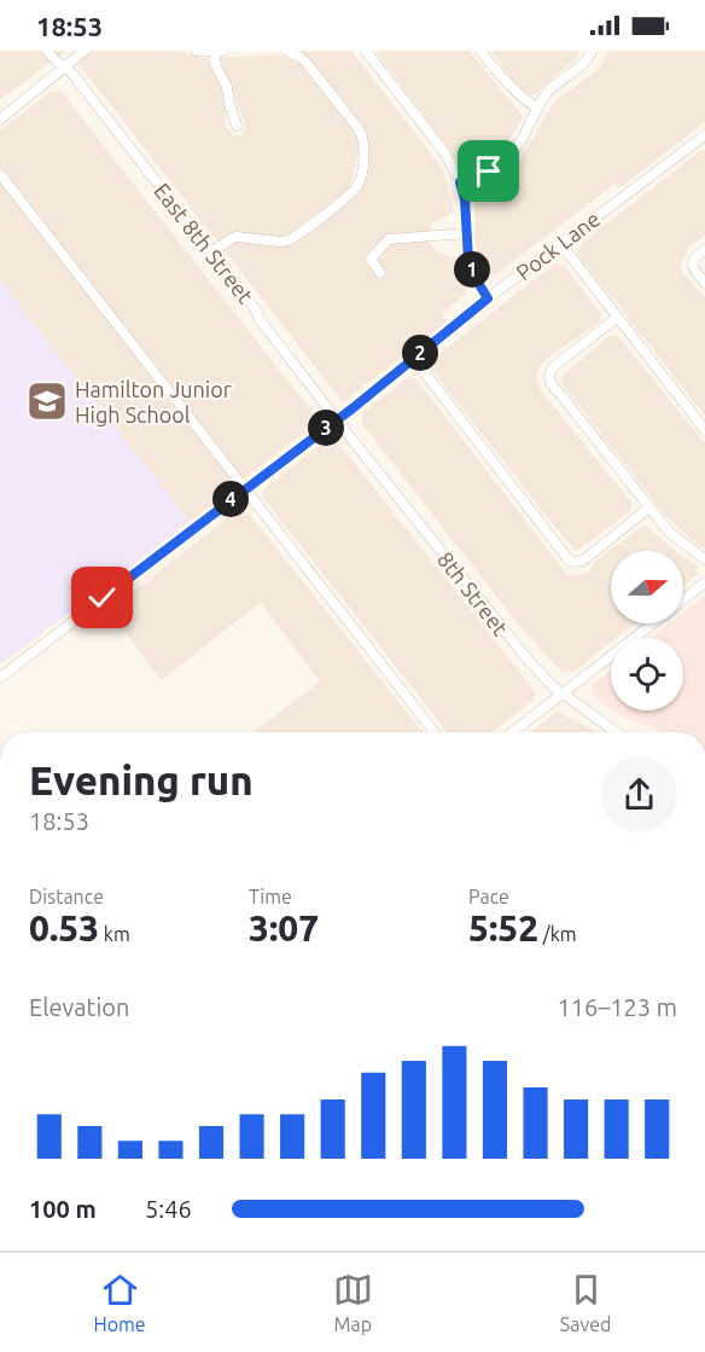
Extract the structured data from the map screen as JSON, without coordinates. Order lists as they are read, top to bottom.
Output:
{
  "streets": {
    "street": ["East 8th Street", "Pock Lane", "8th Street"]
  },
  "crossings": [
    ["East 8th Street", "Pock Lane"],
    ["East 8th Street", "8th Street"],
    ["Pock Lane", "8th Street"]
  ],
  "places": {
    "school or university": ["Hamilton Junior High School"]
  },
  "north": "right",
  "page": {
    "status": "18:53",
    "pins": [
      "1",
      "2",
      "3",
      "4"
    ],
    "heading": ["Evening run", "18:53"],
    "stats": [
      ["Distance", "0.53 km"],
      ["Time", "3:07"],
      ["Pace", "5:52 /km"]
    ],
    "chart": ["Elevation", "116–123 m"],
    "list": [
      {
        "name": "100 m",
        "note": "5:46"
      }
    ],
    "tabs": ["Home", "Map", "Saved"]
  }
}
